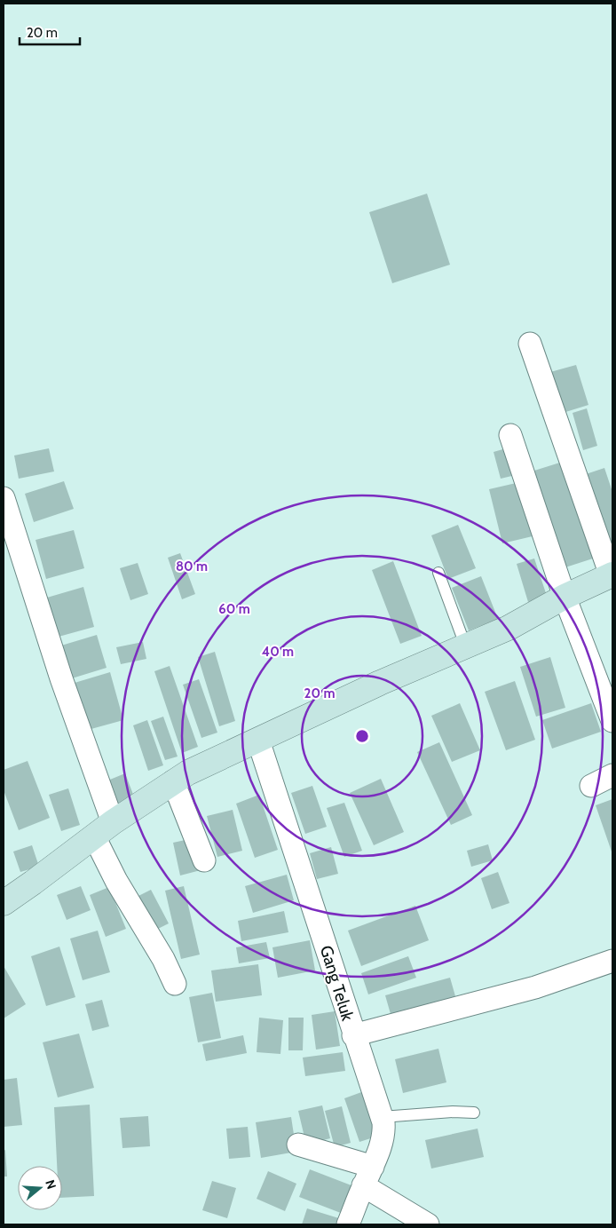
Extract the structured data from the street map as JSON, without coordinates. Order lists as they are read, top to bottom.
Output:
{
  "streets": {
    "street": ["Gang Teluk"]
  },
  "scale_bar": "20 m",
  "north": "right",
  "rings": [
    "80 m",
    "60 m",
    "40 m",
    "20 m"
  ]
}
